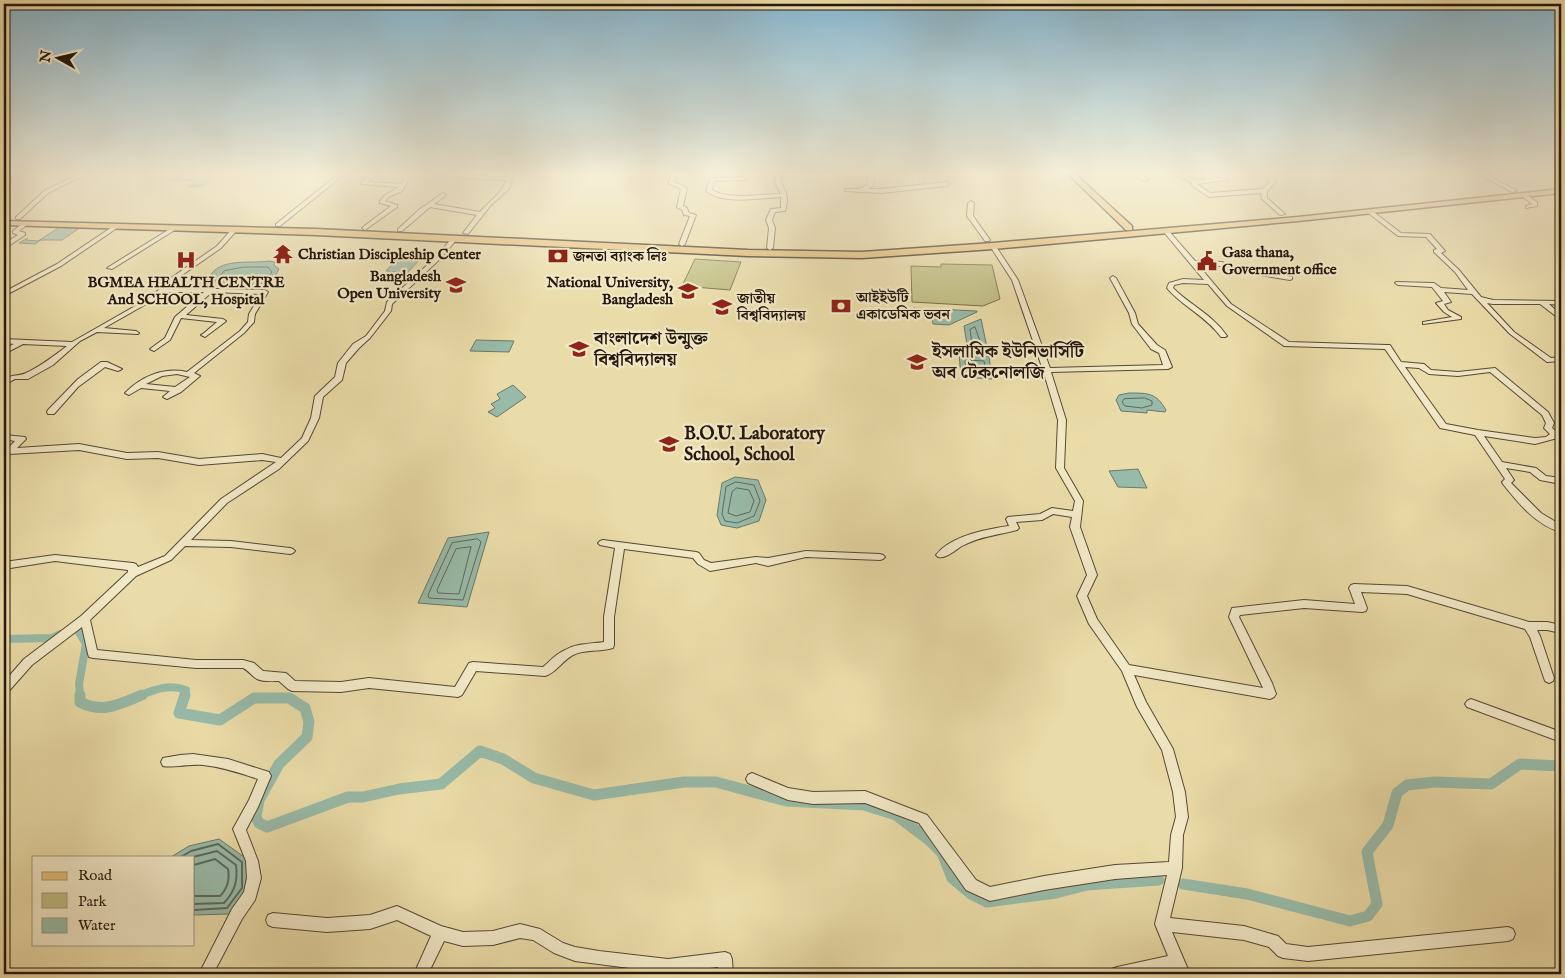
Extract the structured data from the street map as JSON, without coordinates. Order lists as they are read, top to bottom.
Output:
{
  "places": {
    "temple": ["Christian Discipleship Center"],
    "bank": ["জনতা ব্যাংক লিঃ", "আইইউটি একাডেমিক ভবন"],
    "hospital": ["BGMEA HEALTH CENTRE And SCHOOL, Hospital"],
    "public building": ["Gasa thana, Government office"],
    "school or university": [
      "Bangladesh Open University",
      "National University, Bangladesh",
      "জাতীয় বিশ্ববিদ্যালয়",
      "বাংলাদেশ উন্মুক্ত বিশ্ববিদ্যালয়",
      "ইসলামিক ইউনিভার্সিটি অব টেকনোলজি",
      "B.O.U. Laboratory School, School"
    ]
  },
  "legend": ["Road", "Park", "Water"],
  "north": "left"
}
